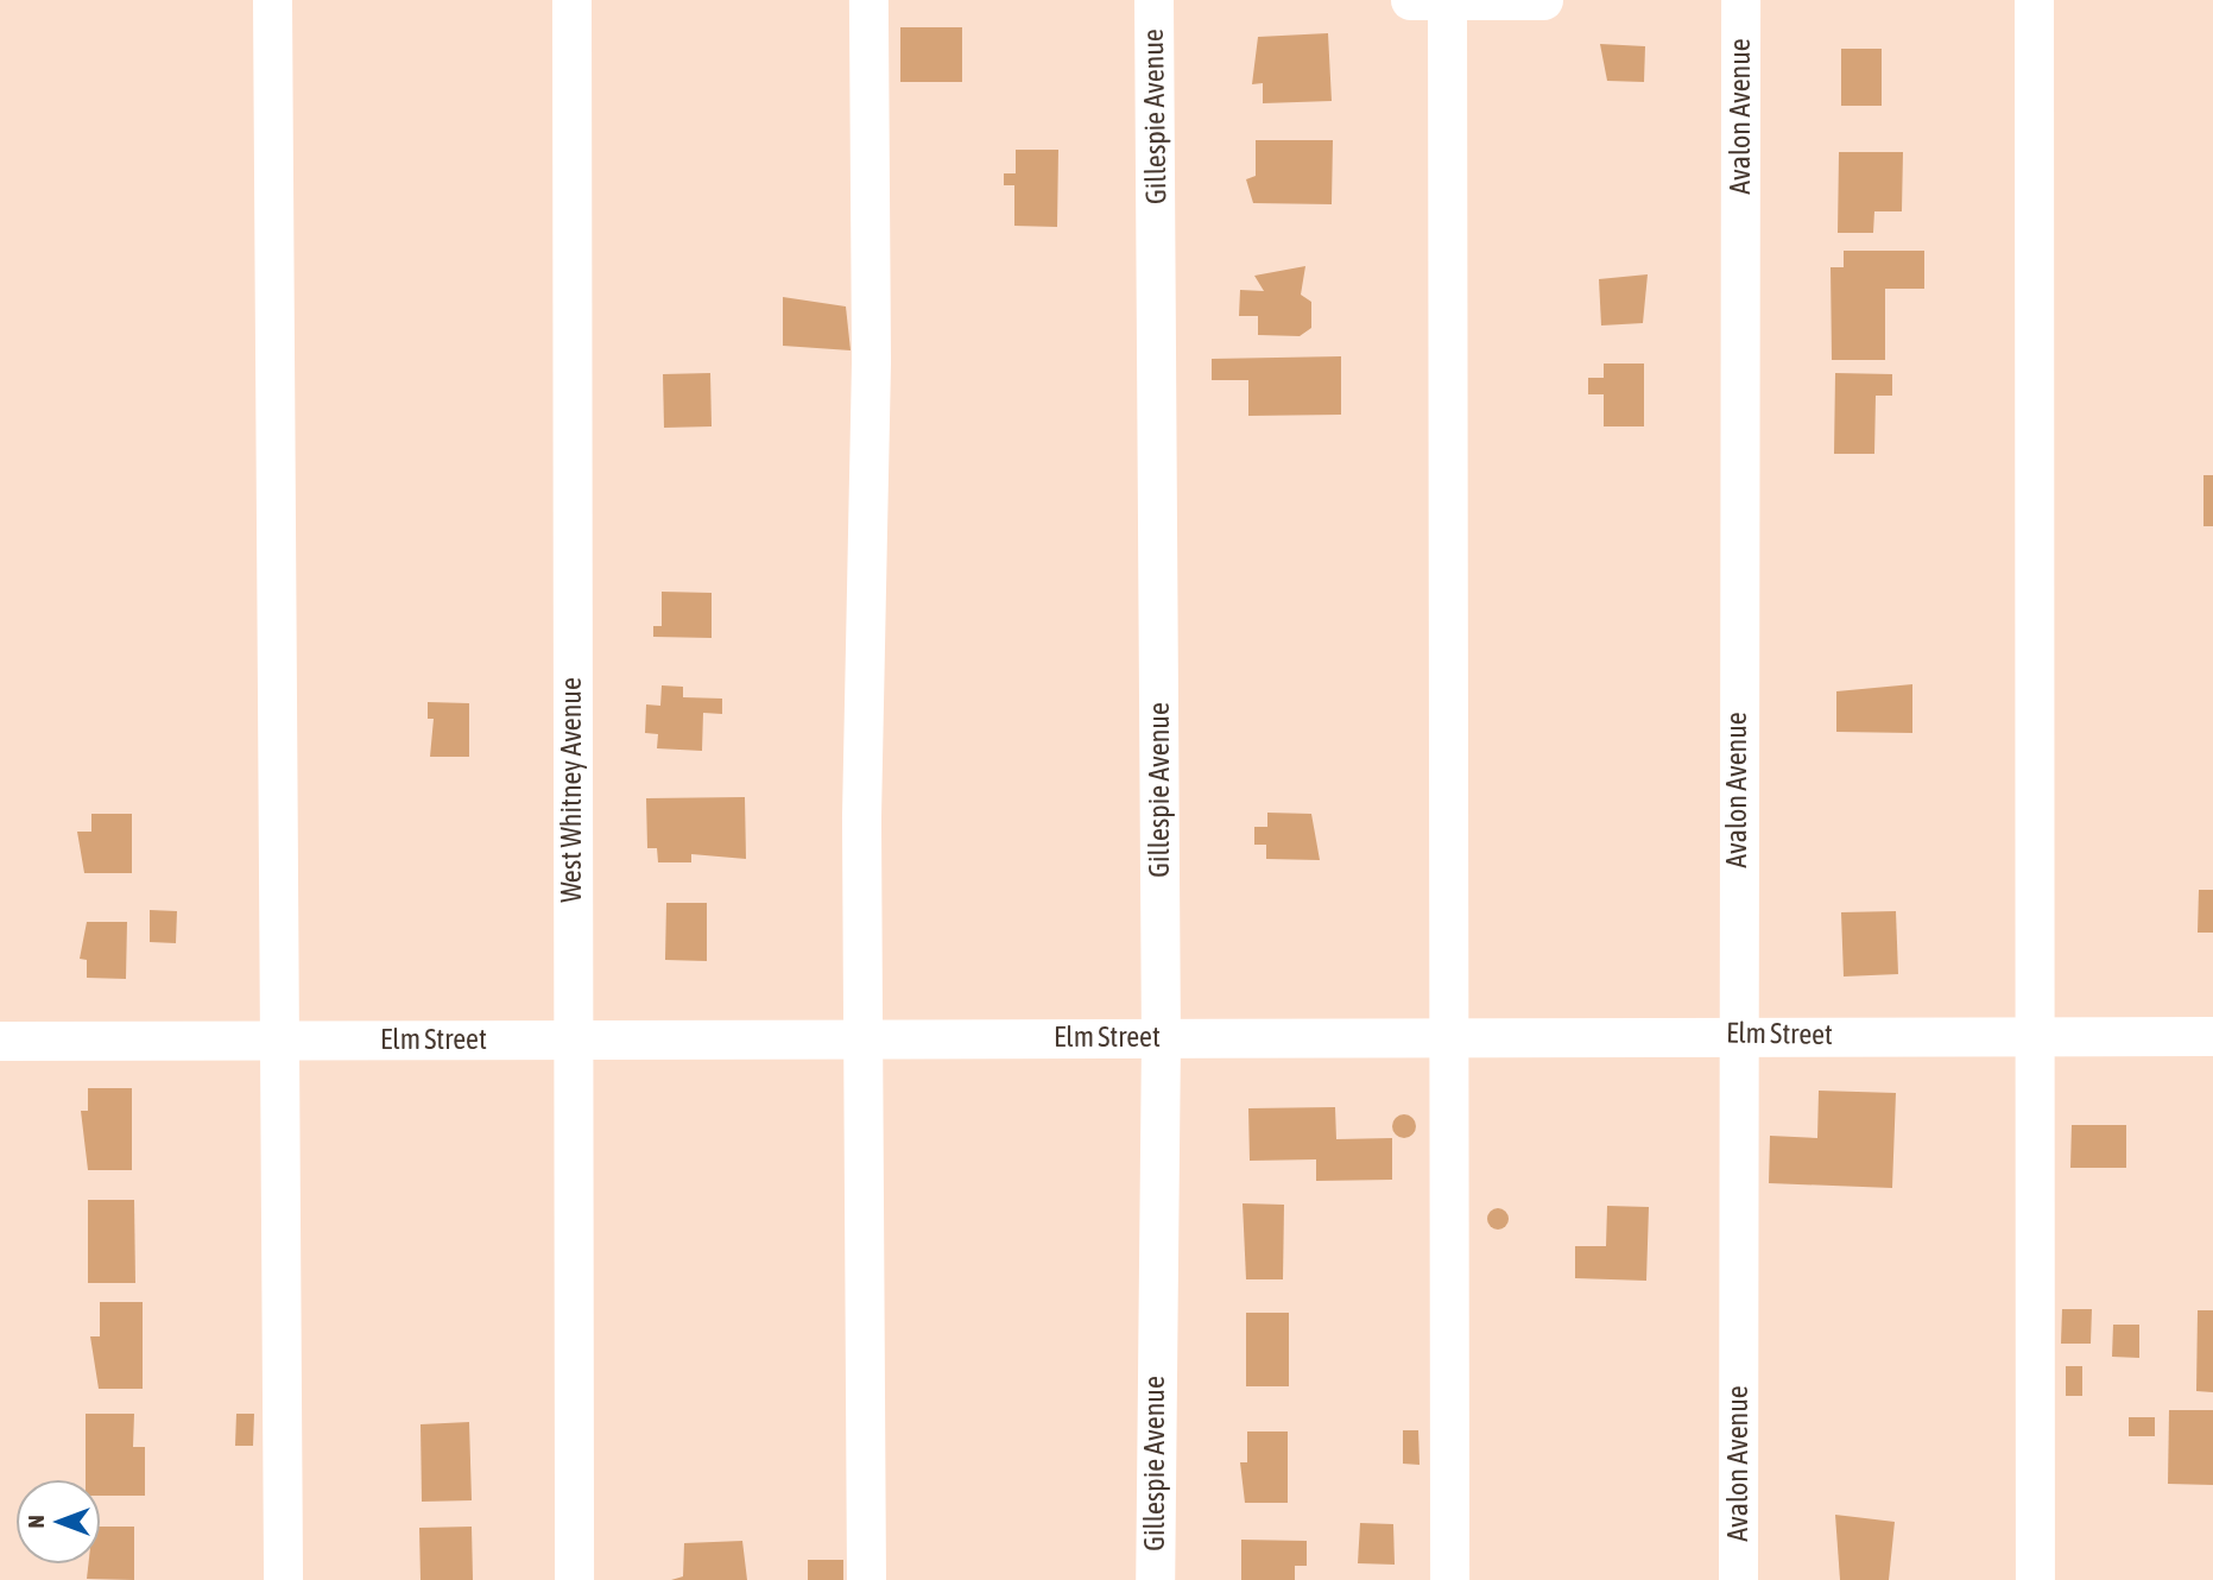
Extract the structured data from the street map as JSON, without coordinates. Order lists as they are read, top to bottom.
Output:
{
  "streets": {
    "street": [
      "Gillespie Avenue",
      "Avalon Avenue",
      "West Whitney Avenue",
      "Elm Street"
    ]
  },
  "crossings": [
    ["Gillespie Avenue", "Elm Street"],
    ["Avalon Avenue", "Elm Street"],
    ["West Whitney Avenue", "Elm Street"]
  ],
  "north": "left"
}
